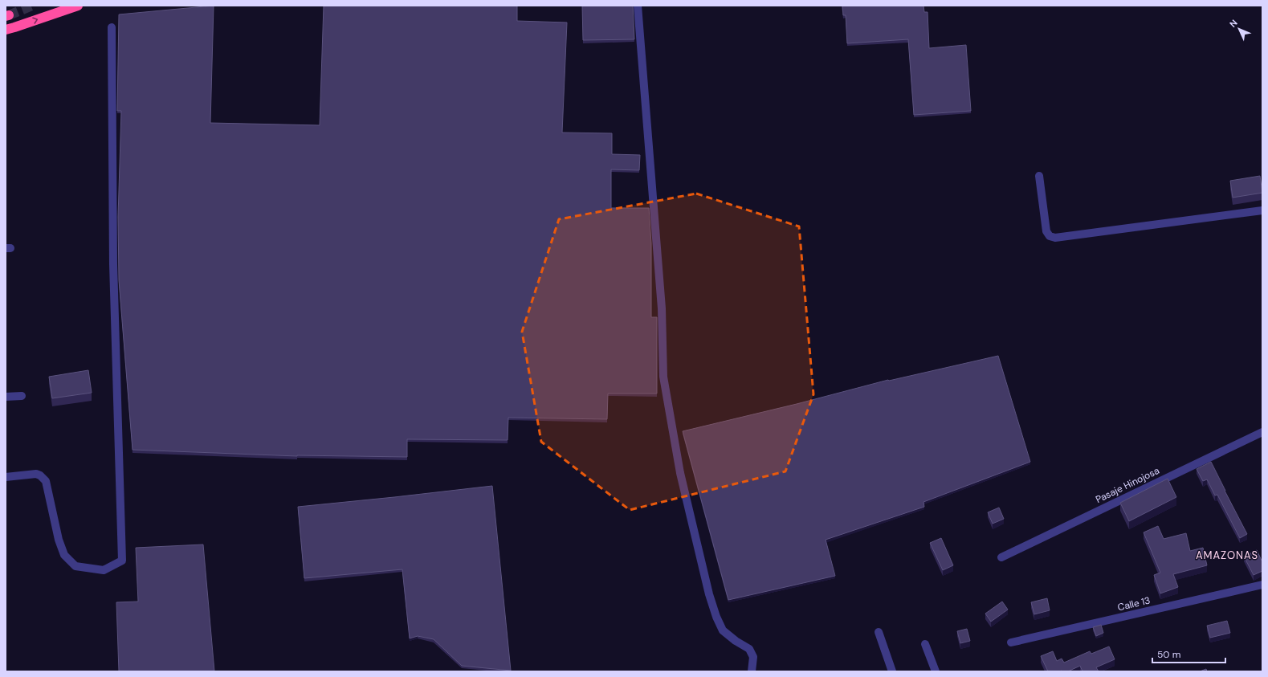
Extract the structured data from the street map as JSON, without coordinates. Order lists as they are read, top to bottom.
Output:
{
  "streets": {
    "street": ["Pasaje Hinojosa", "Calle 13"]
  },
  "districts": ["AMAZONAS"],
  "scale_bar": "50 m",
  "north": "top left"
}
